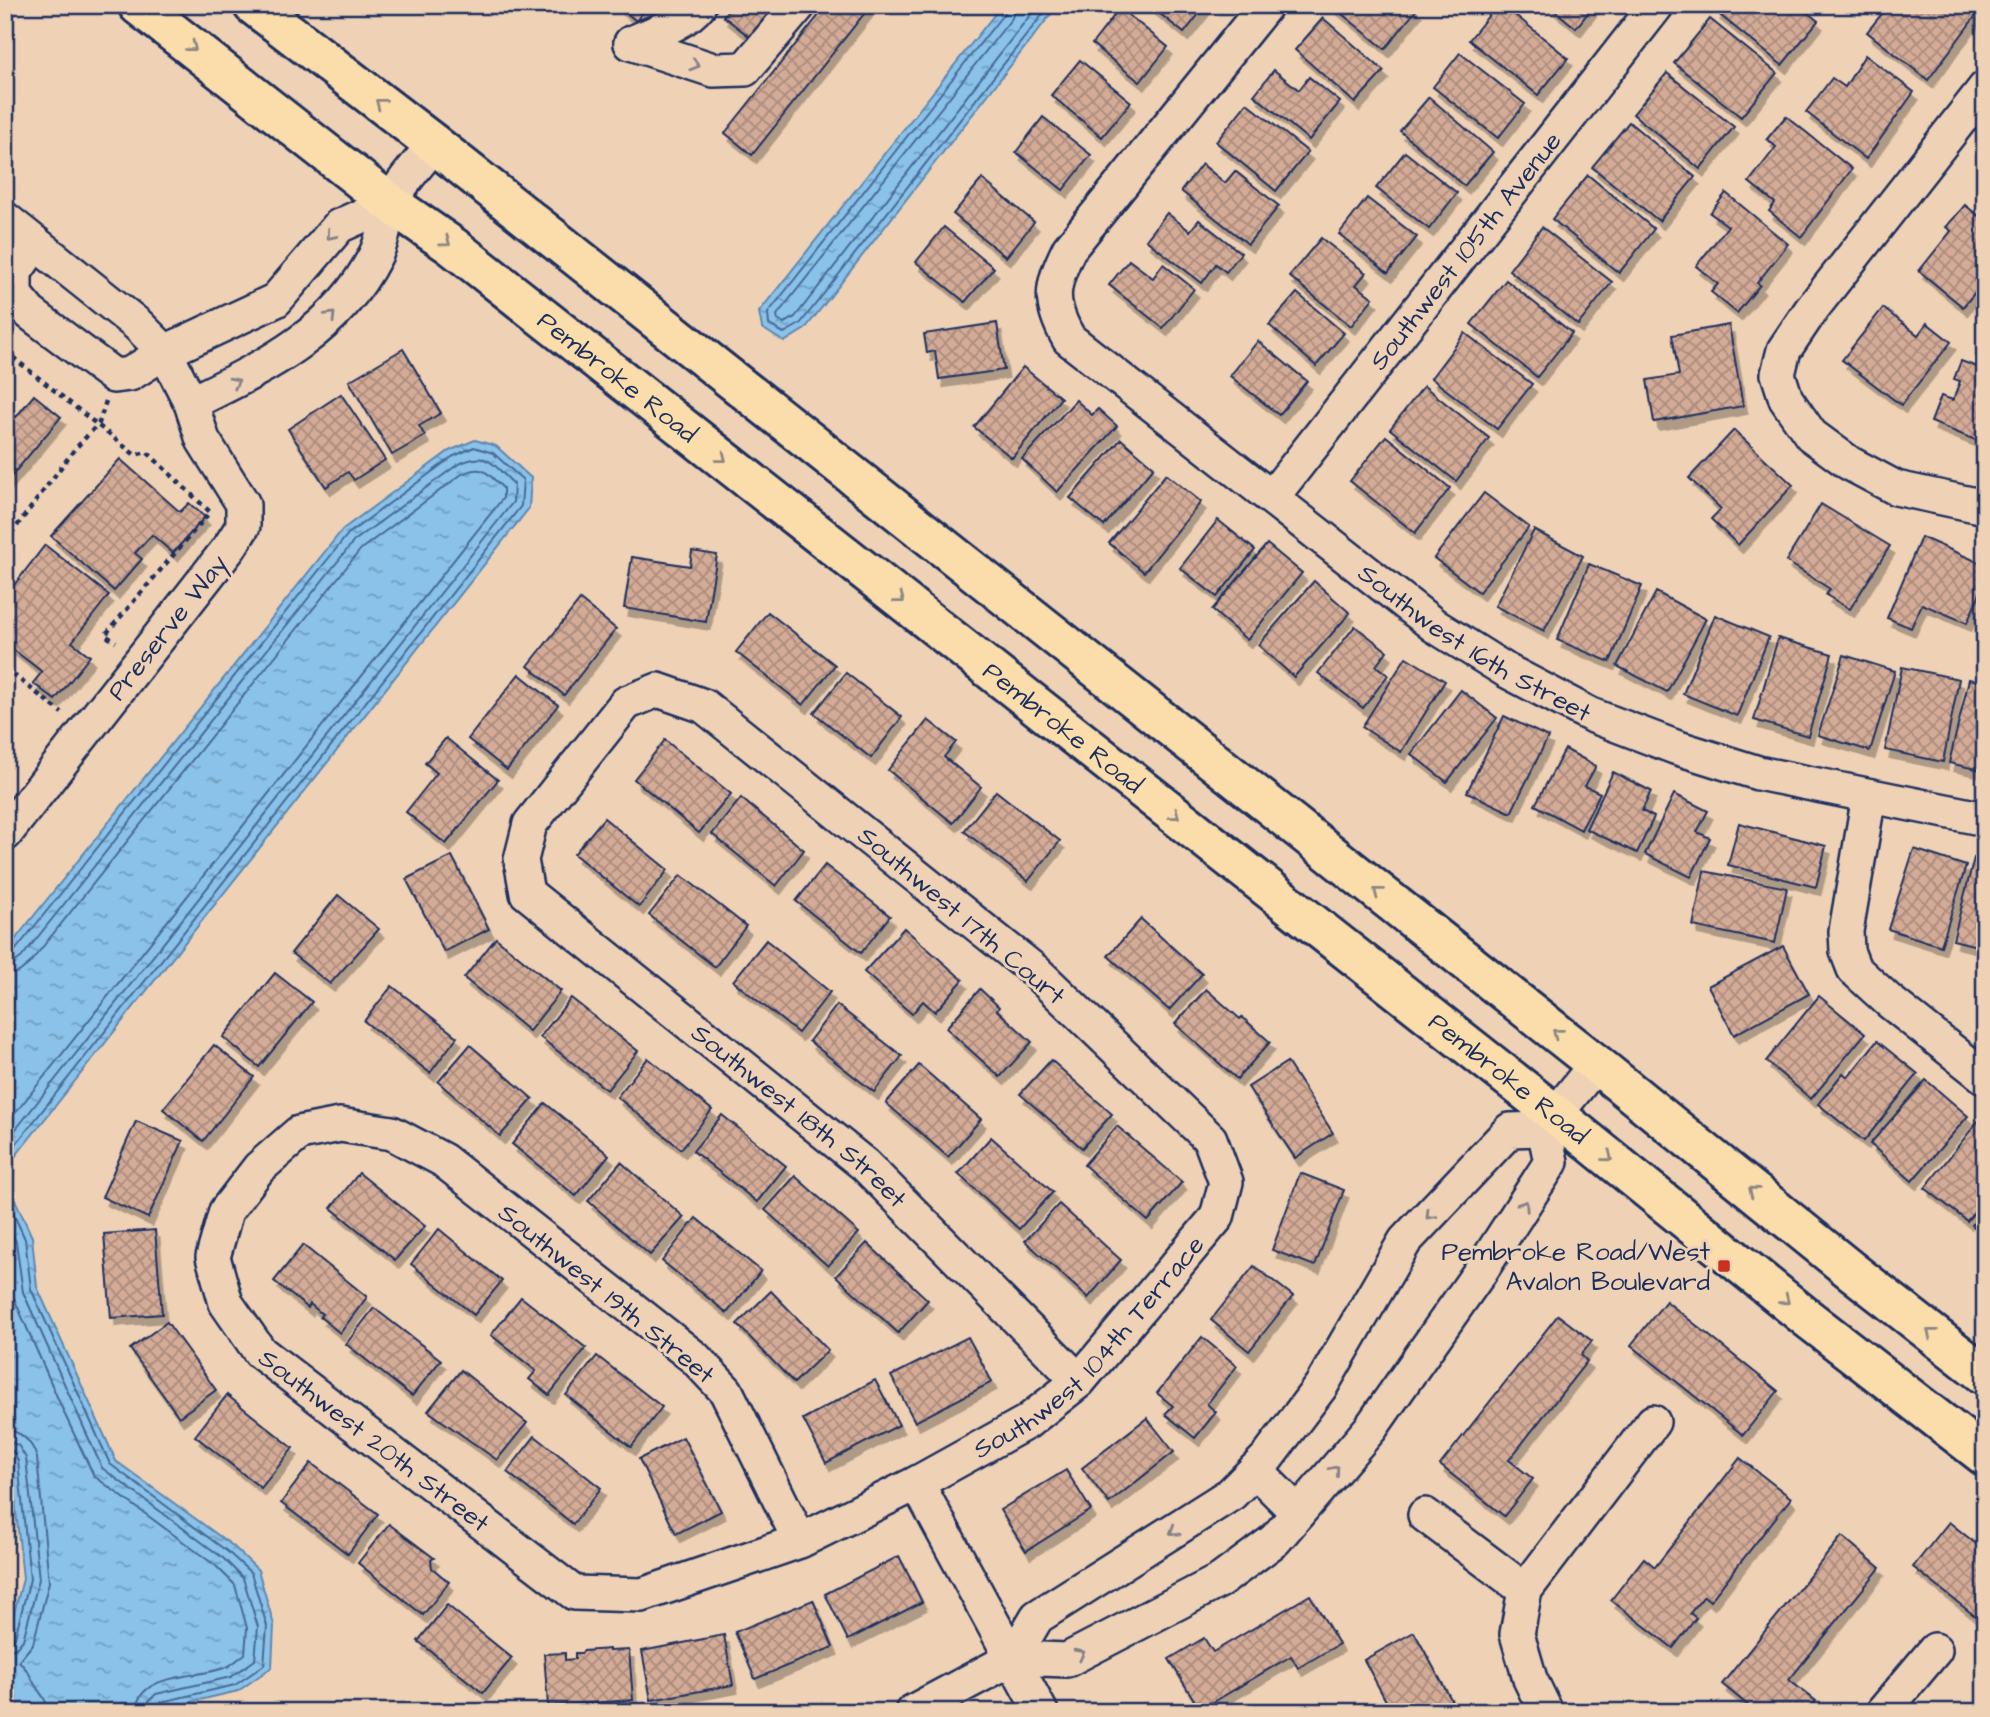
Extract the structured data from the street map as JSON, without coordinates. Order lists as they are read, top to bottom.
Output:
{
  "streets": {
    "main road": ["Pembroke Road"],
    "street": [
      "Southwest 105th Avenue",
      "Preserve Way",
      "Southwest 16th Street",
      "Southwest 17th Court",
      "Southwest 18th Street",
      "Southwest 19th Street",
      "Southwest 104th Terrace",
      "Southwest 20th Street"
    ]
  },
  "crossings": [
    ["Southwest 105th Avenue", "Southwest 16th Street"],
    ["Southwest 17th Court", "Southwest 18th Street"],
    ["Southwest 17th Court", "Southwest 104th Terrace"],
    ["Southwest 18th Street", "Southwest 104th Terrace"],
    ["Southwest 19th Street", "Southwest 104th Terrace"],
    ["Southwest 19th Street", "Southwest 20th Street"],
    ["Southwest 104th Terrace", "Southwest 20th Street"]
  ],
  "places": {
    "transit": ["Pembroke Road/West Avalon Boulevard"]
  }
}
